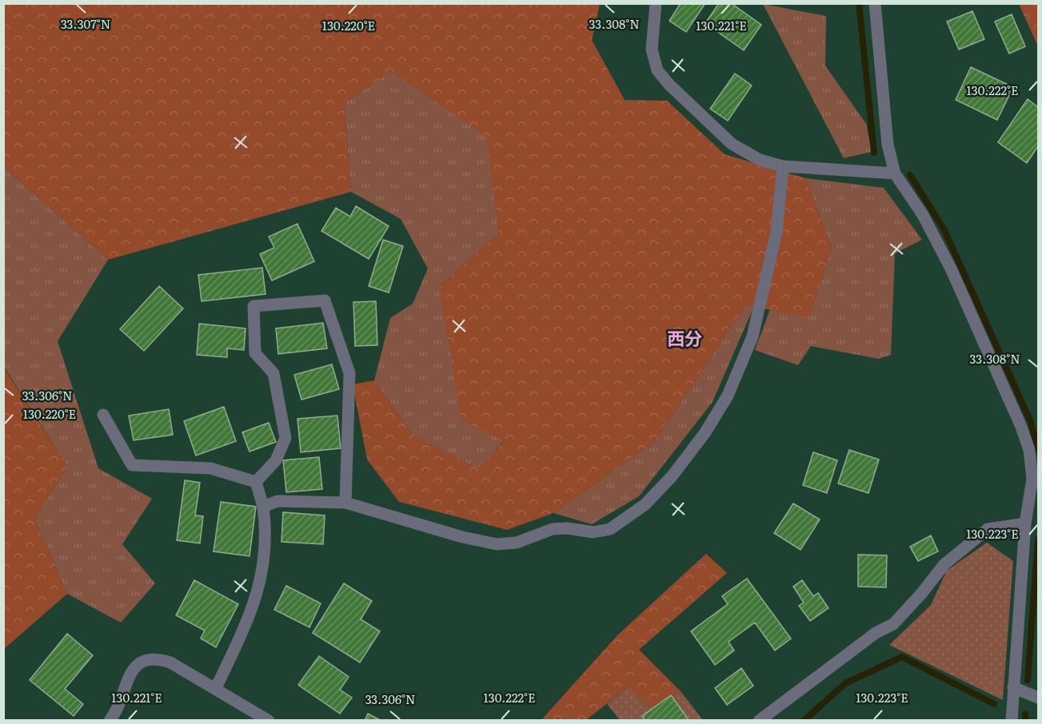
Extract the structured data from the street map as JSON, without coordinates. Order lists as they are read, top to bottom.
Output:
{
  "districts": ["西分"],
  "coordinates": [
    "33.307°N",
    "33.308°N",
    "130.220°E",
    "130.221°E",
    "130.222°E",
    "33.306°N",
    "130.223°E"
  ]
}
